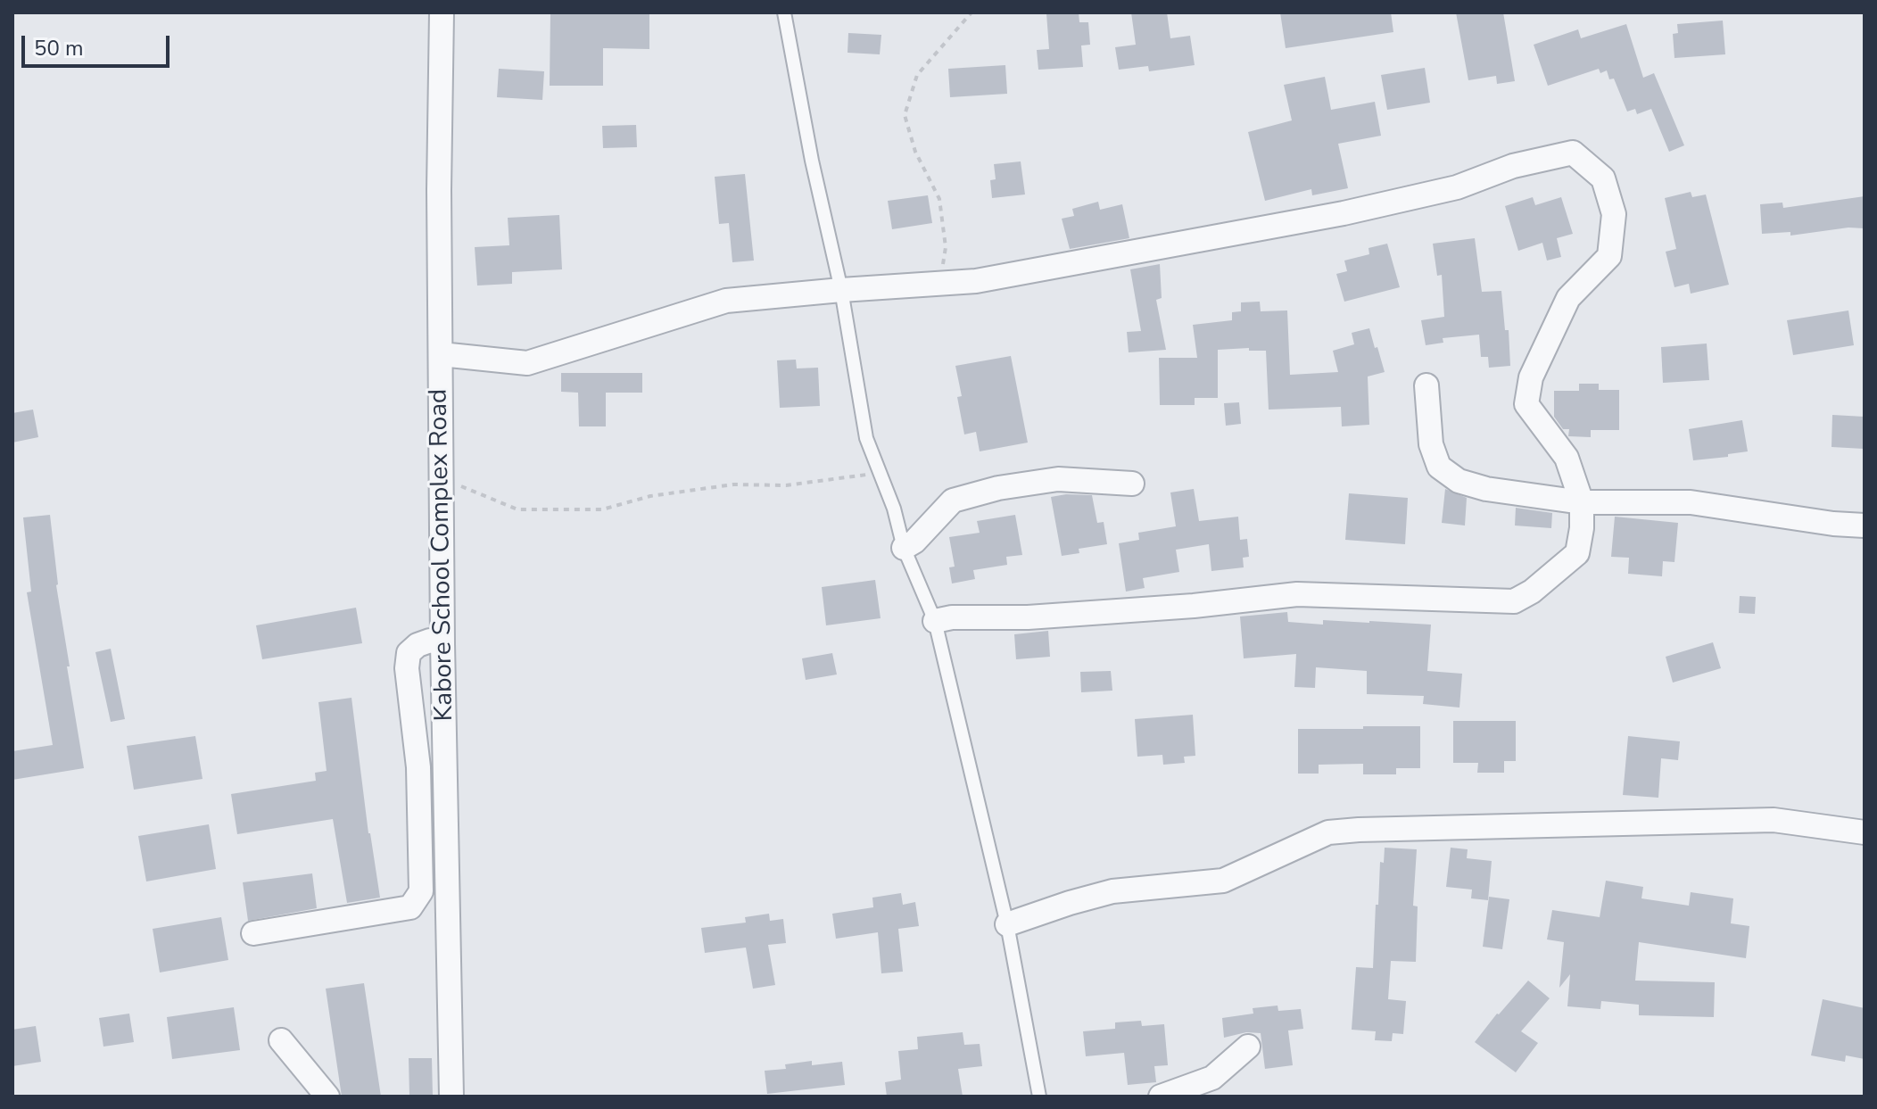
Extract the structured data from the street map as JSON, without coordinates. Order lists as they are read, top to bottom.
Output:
{
  "streets": {
    "street": ["Kabore School Complex Road"]
  },
  "scale_bar": "50 m"
}
